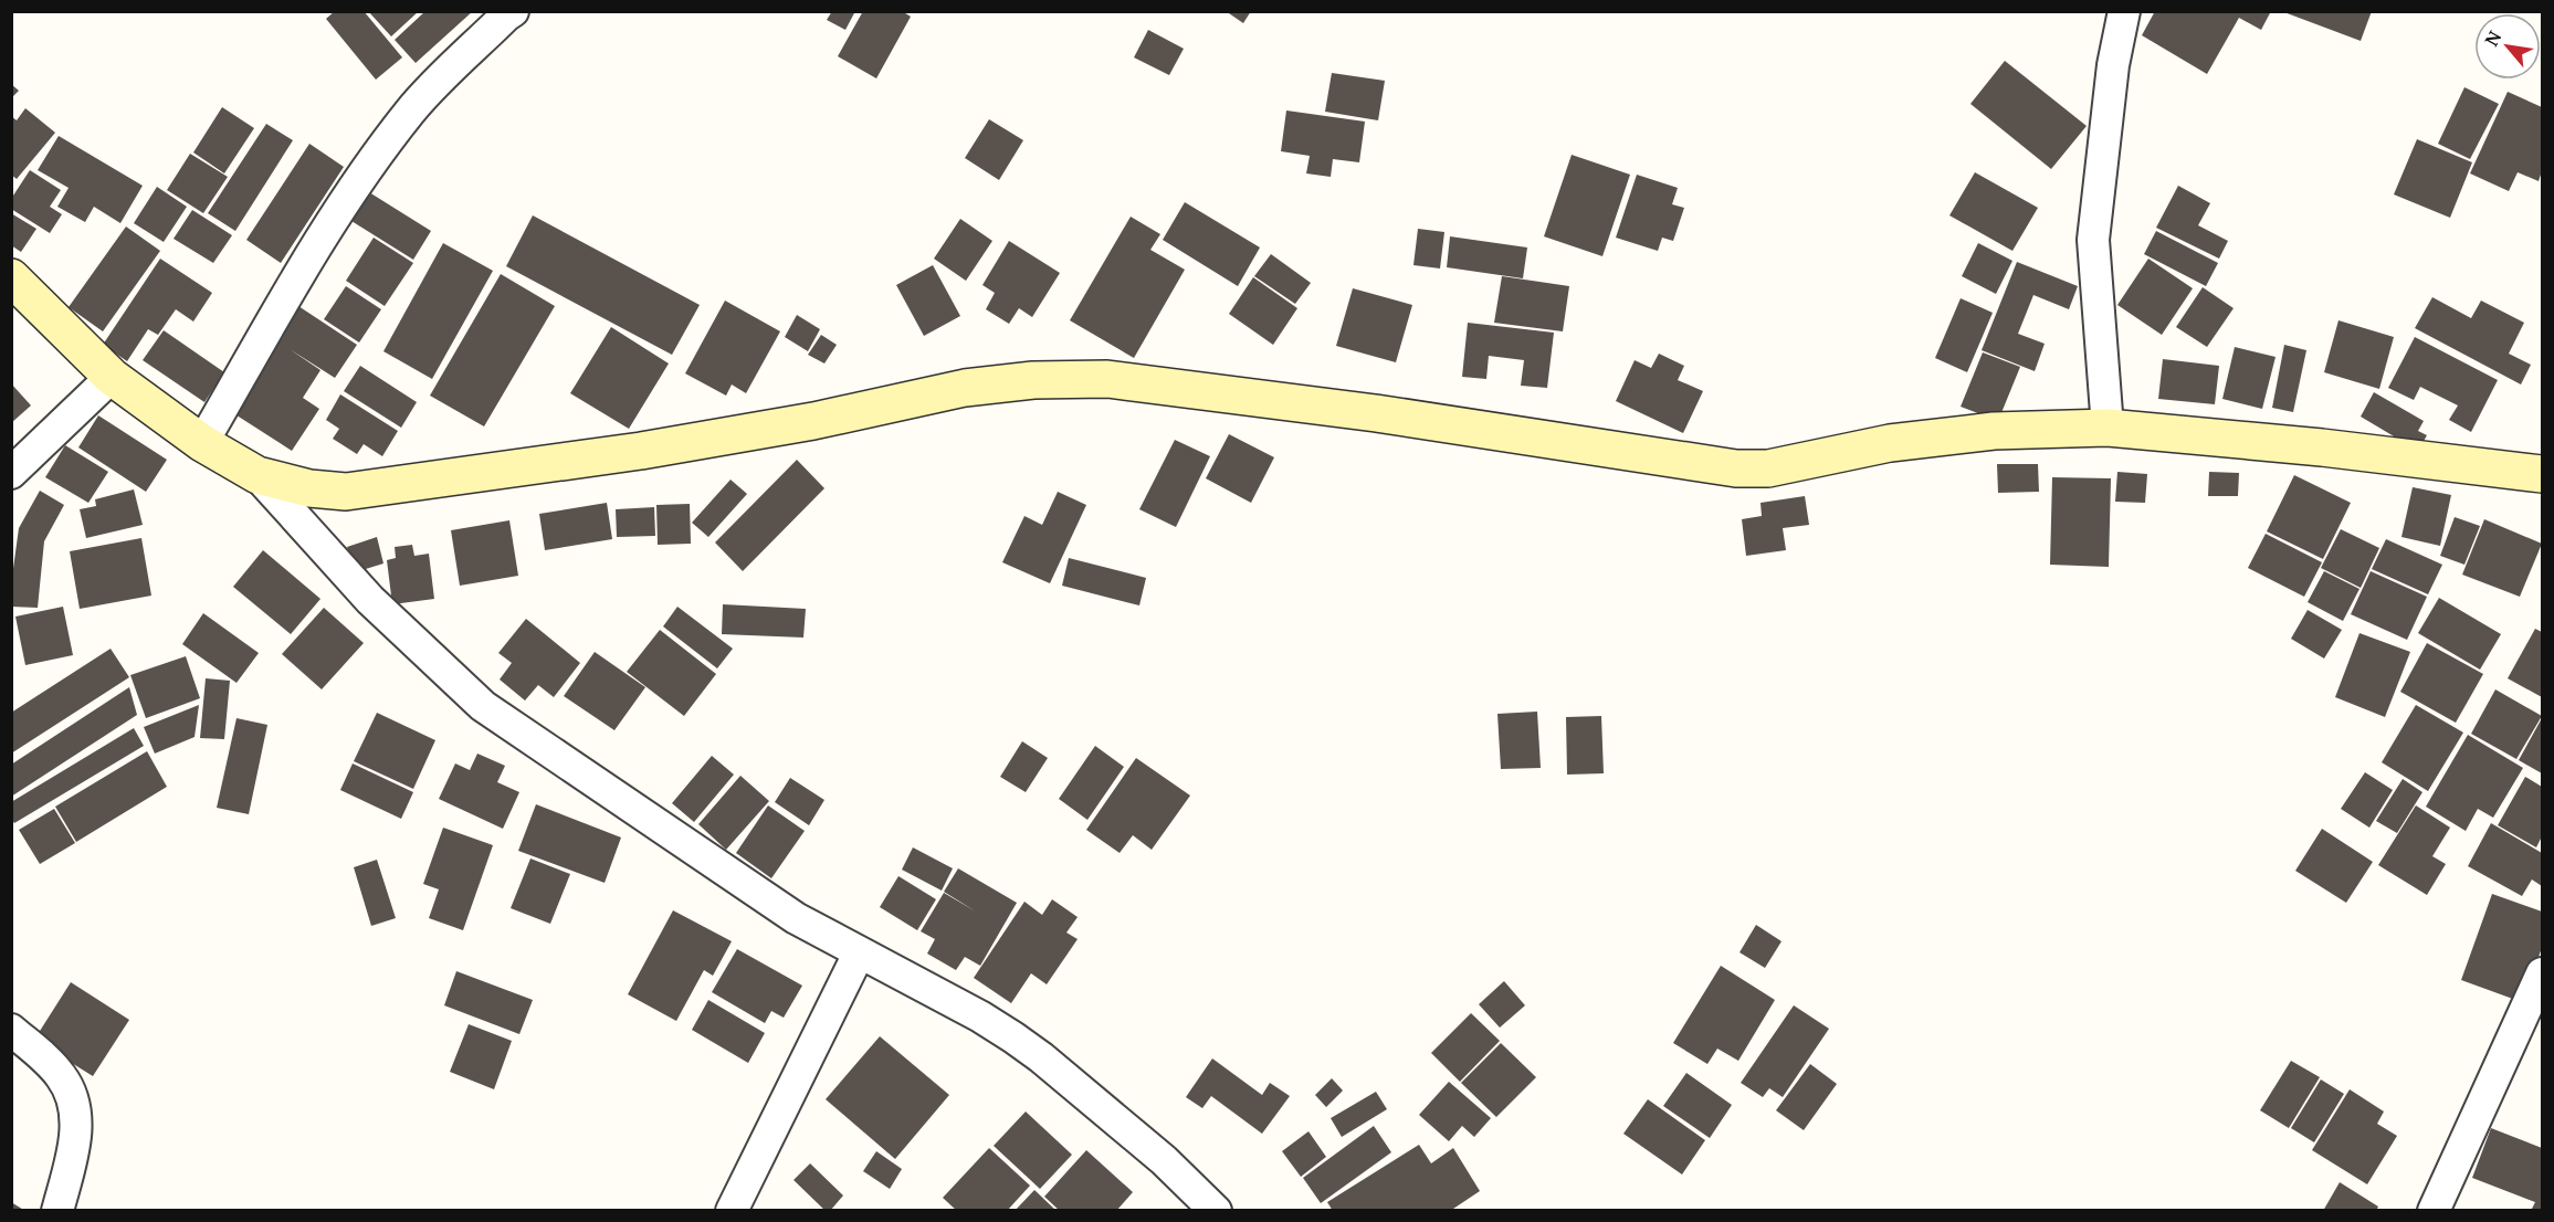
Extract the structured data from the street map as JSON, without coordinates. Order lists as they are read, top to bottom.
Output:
{
  "north": "top left"
}
